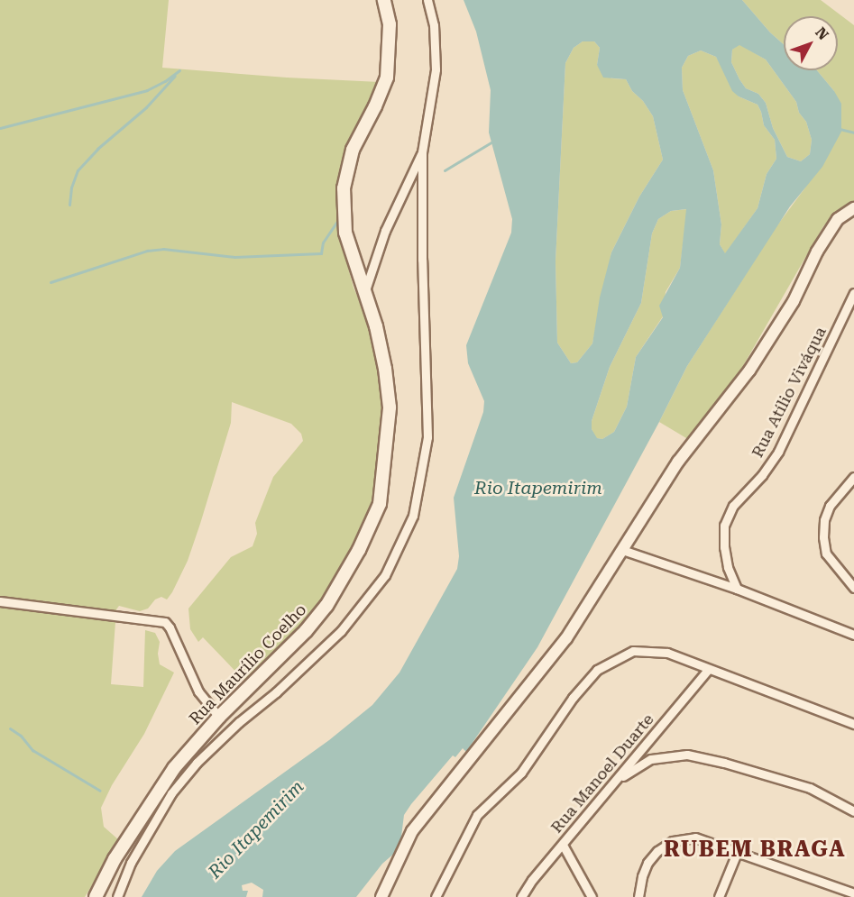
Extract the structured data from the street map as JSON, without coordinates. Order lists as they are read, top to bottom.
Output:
{
  "streets": {
    "main road": ["Rua Maurílio Coelho"],
    "street": ["Rua Atílio Viváqua", "Rua Manoel Duarte"]
  },
  "districts": ["RUBEM BRAGA"],
  "water": ["Rio Itapemirim"],
  "north": "top right"
}
